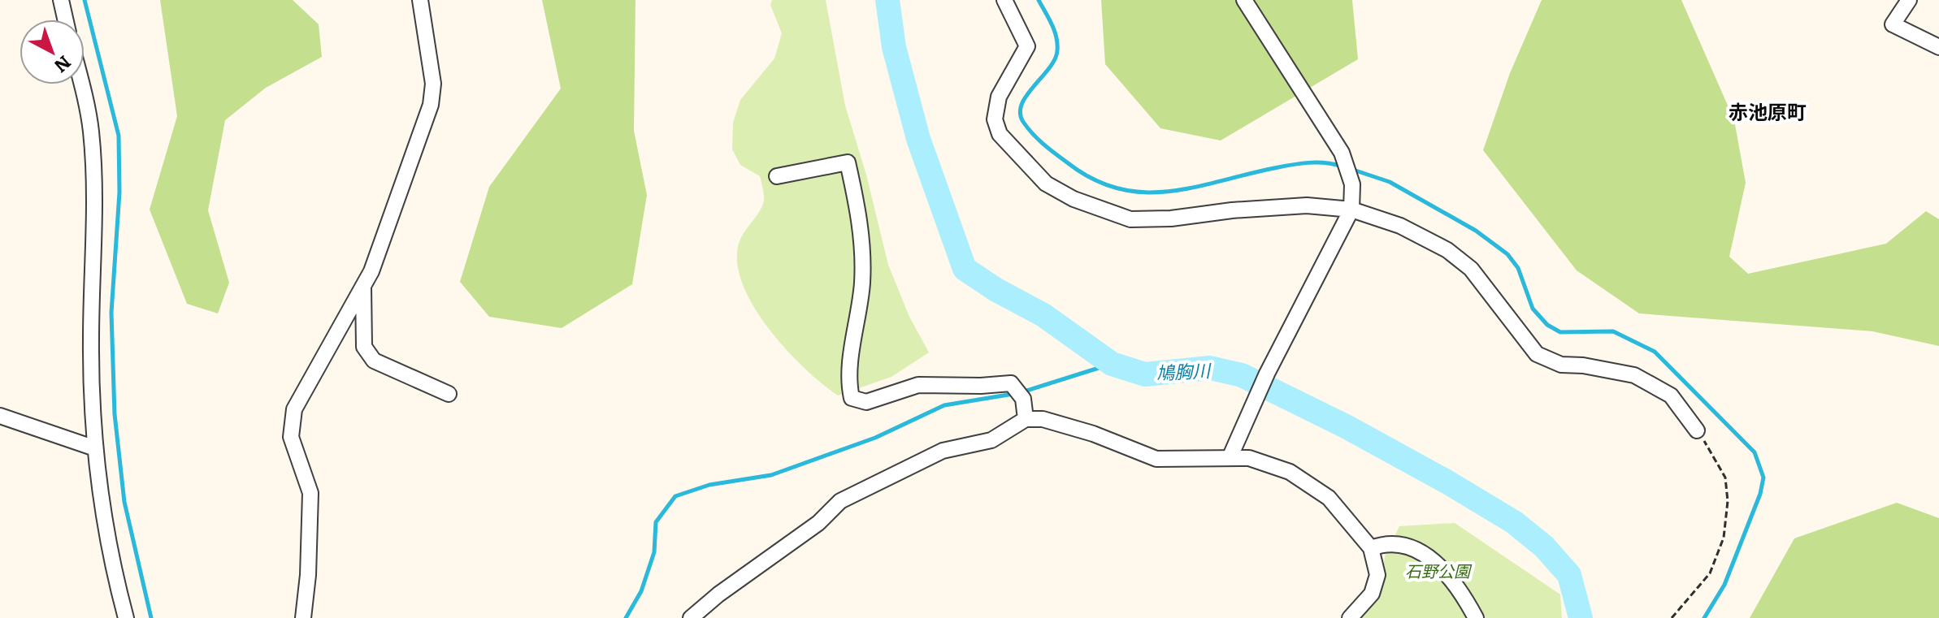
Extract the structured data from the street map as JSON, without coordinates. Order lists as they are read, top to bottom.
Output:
{
  "districts": ["赤池原町"],
  "water": ["鳩胸川"],
  "parks": ["石野公園"],
  "north": "bottom right"
}
